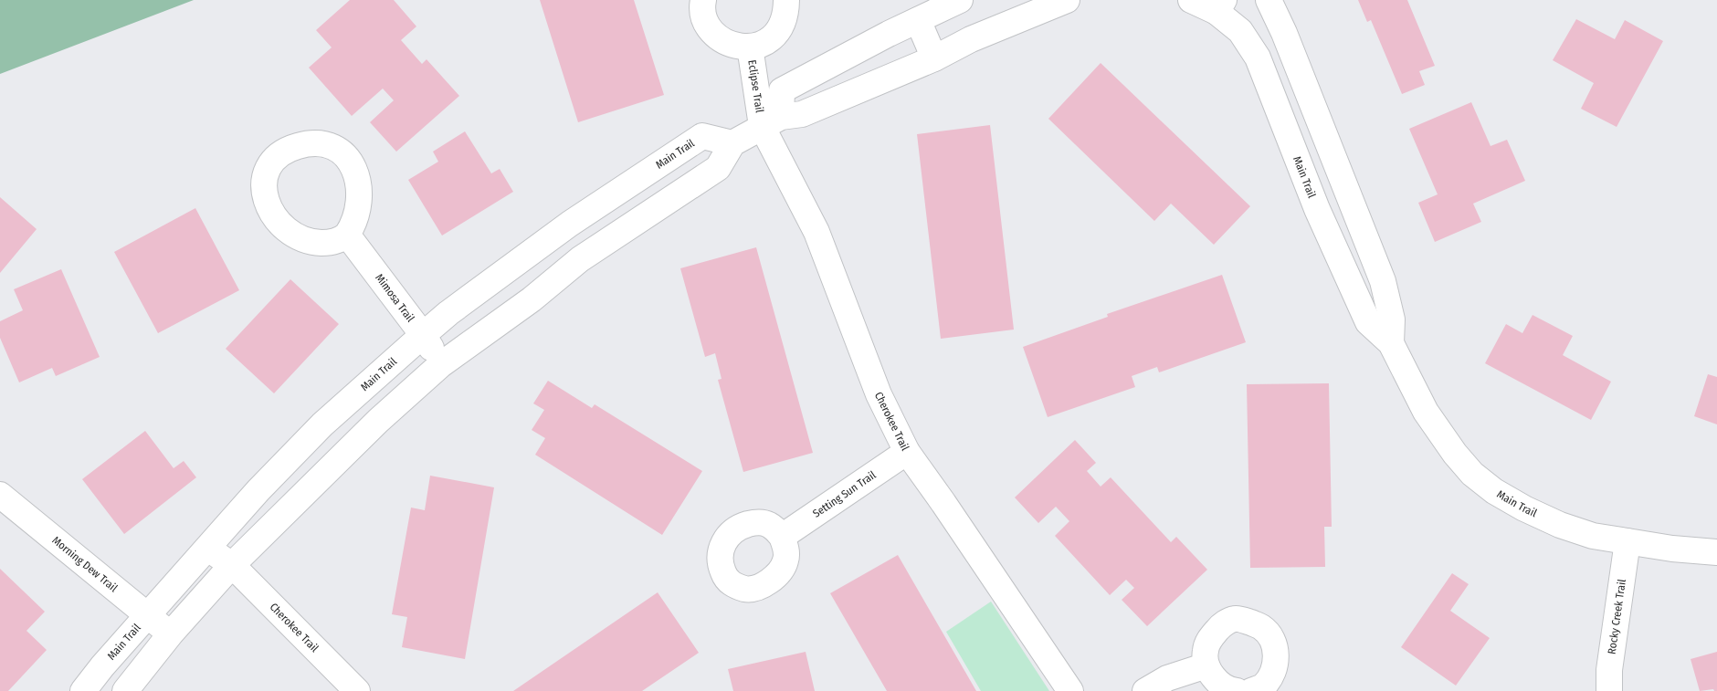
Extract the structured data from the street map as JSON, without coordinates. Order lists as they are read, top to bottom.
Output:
{
  "streets": {
    "street": [
      "Eclipse Trail",
      "Main Trail",
      "Mimosa Trail",
      "Cherokee Trail",
      "Setting Sun Trail",
      "Morning Dew Trail",
      "Rocky Creek Trail"
    ]
  },
  "crossings": [
    ["Eclipse Trail", "Cherokee Trail"],
    ["Main Trail", "Mimosa Trail"],
    ["Main Trail", "Cherokee Trail"],
    ["Main Trail", "Morning Dew Trail"],
    ["Main Trail", "Rocky Creek Trail"],
    ["Cherokee Trail", "Setting Sun Trail"]
  ]
}
